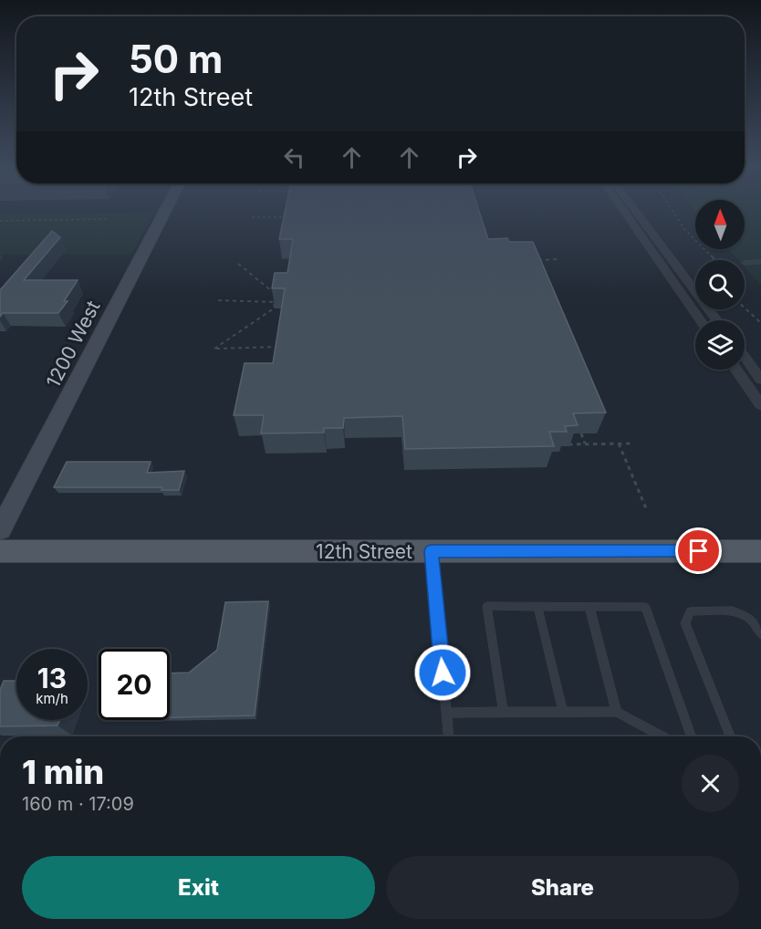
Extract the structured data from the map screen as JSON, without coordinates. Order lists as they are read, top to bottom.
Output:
{
  "streets": {
    "main road": ["12th Street"],
    "street": ["1200 West"]
  },
  "north": "top",
  "page": {
    "turn": ["50 m", "12th Street"],
    "speed": "13 km/h",
    "limit": "20",
    "heading": ["1 min", "160 m · 17:09"],
    "buttons": ["Exit", "Share"]
  }
}
